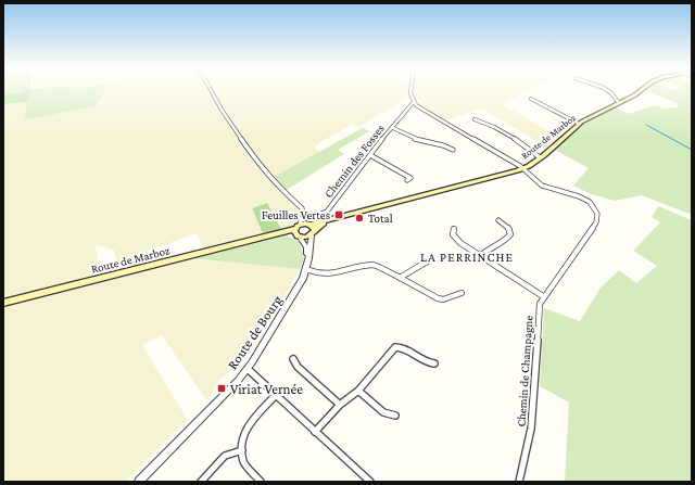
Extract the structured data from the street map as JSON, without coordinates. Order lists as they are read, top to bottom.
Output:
{
  "streets": {
    "main road": ["Route de Marboz"],
    "street": ["Chemin des Fosses", "Route de Bourg", "Chemin de Champagne"]
  },
  "crossings": [
    ["Route de Marboz", "Route de Bourg"],
    ["Route de Marboz", "Chemin de Champagne"]
  ],
  "districts": ["LA PERRINCHE"],
  "places": {
    "transit": ["Feuilles Vertes", "Viriat Vernée"],
    "other": ["Total"]
  }
}
